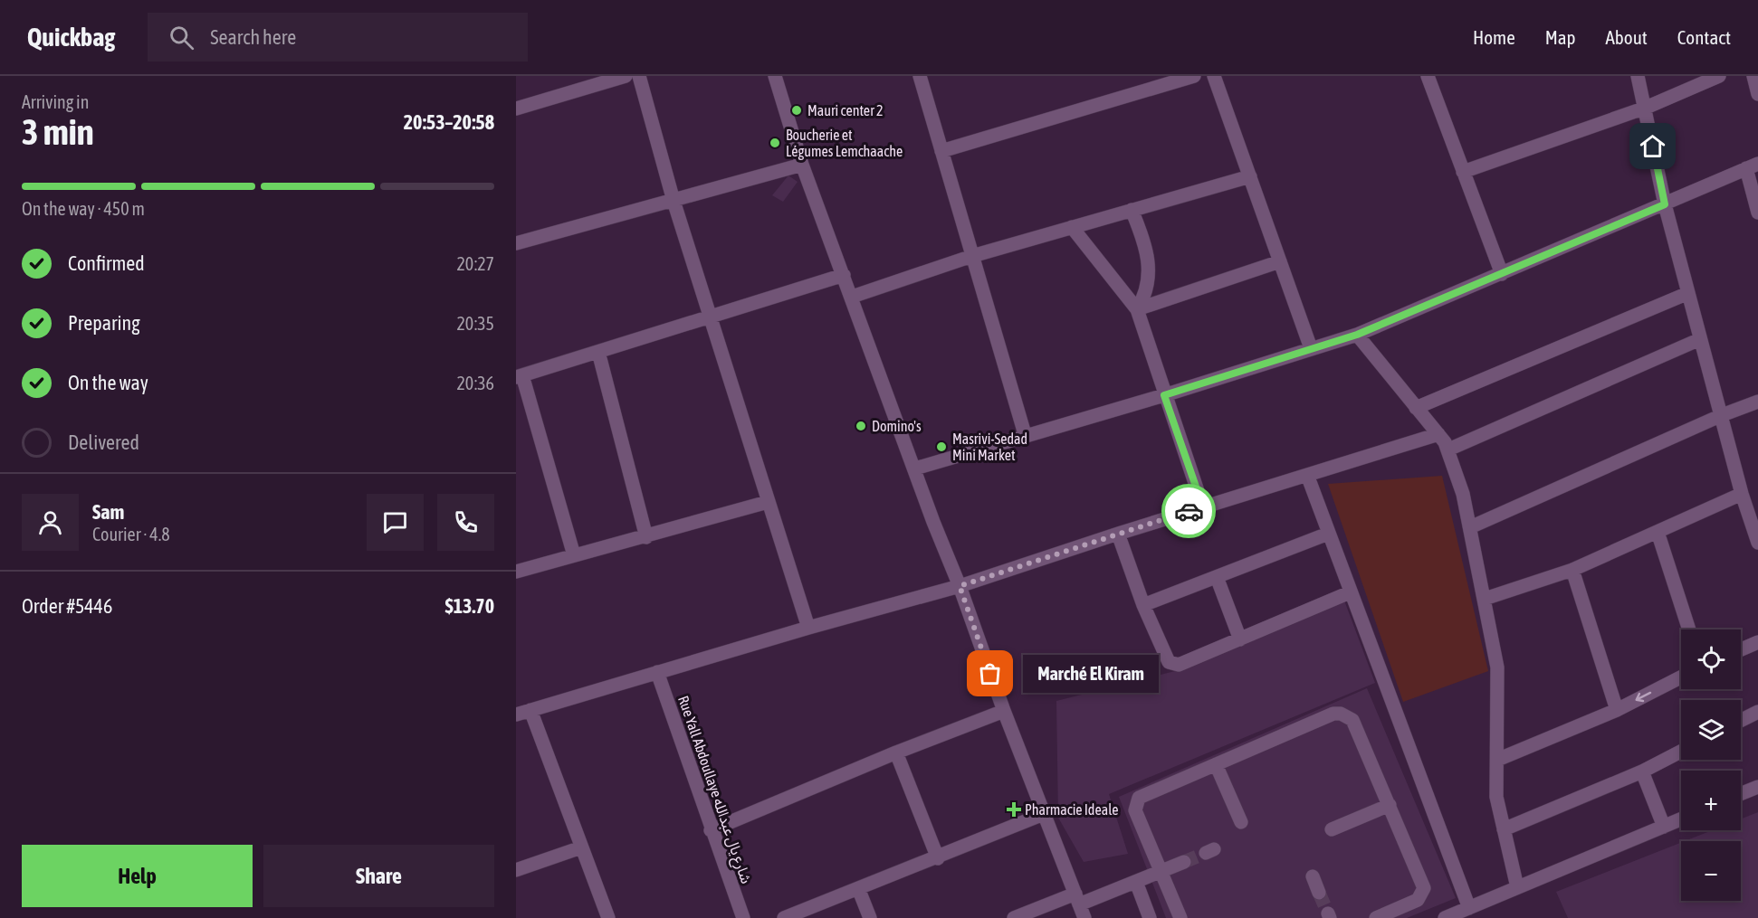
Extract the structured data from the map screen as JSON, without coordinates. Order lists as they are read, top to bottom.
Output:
{
  "streets": {
    "street": ["Rue Yall Abdoullaye شارع يال عبدالله"]
  },
  "places": {
    "other": [
      "Mauri center 2",
      "Boucherie et Légumes Lemchaache",
      "Domino's",
      "Masrivi-Sedad Mini Market",
      "Marché El Kiram"
    ],
    "health": ["Pharmacie Ideale"]
  },
  "page": {
    "header": "Quickbag",
    "search": "Search here",
    "nav": [
      "Home",
      "Map",
      "About",
      "Contact"
    ],
    "heading": ["3 min", "Arriving in", "20:53–20:58"],
    "panel": [
      "Sam",
      "Courier · 4.8",
      "Order #5446",
      "$13.70"
    ],
    "bar": "On the way · 450 m",
    "list": [
      ["Confirmed", "20:27"],
      ["Preparing", "20:35"],
      ["On the way", "20:36"],
      "Delivered"
    ],
    "map_buttons": ["+", "−"],
    "bubble": "Marché El Kiram",
    "buttons": ["Help", "Share"]
  }
}
